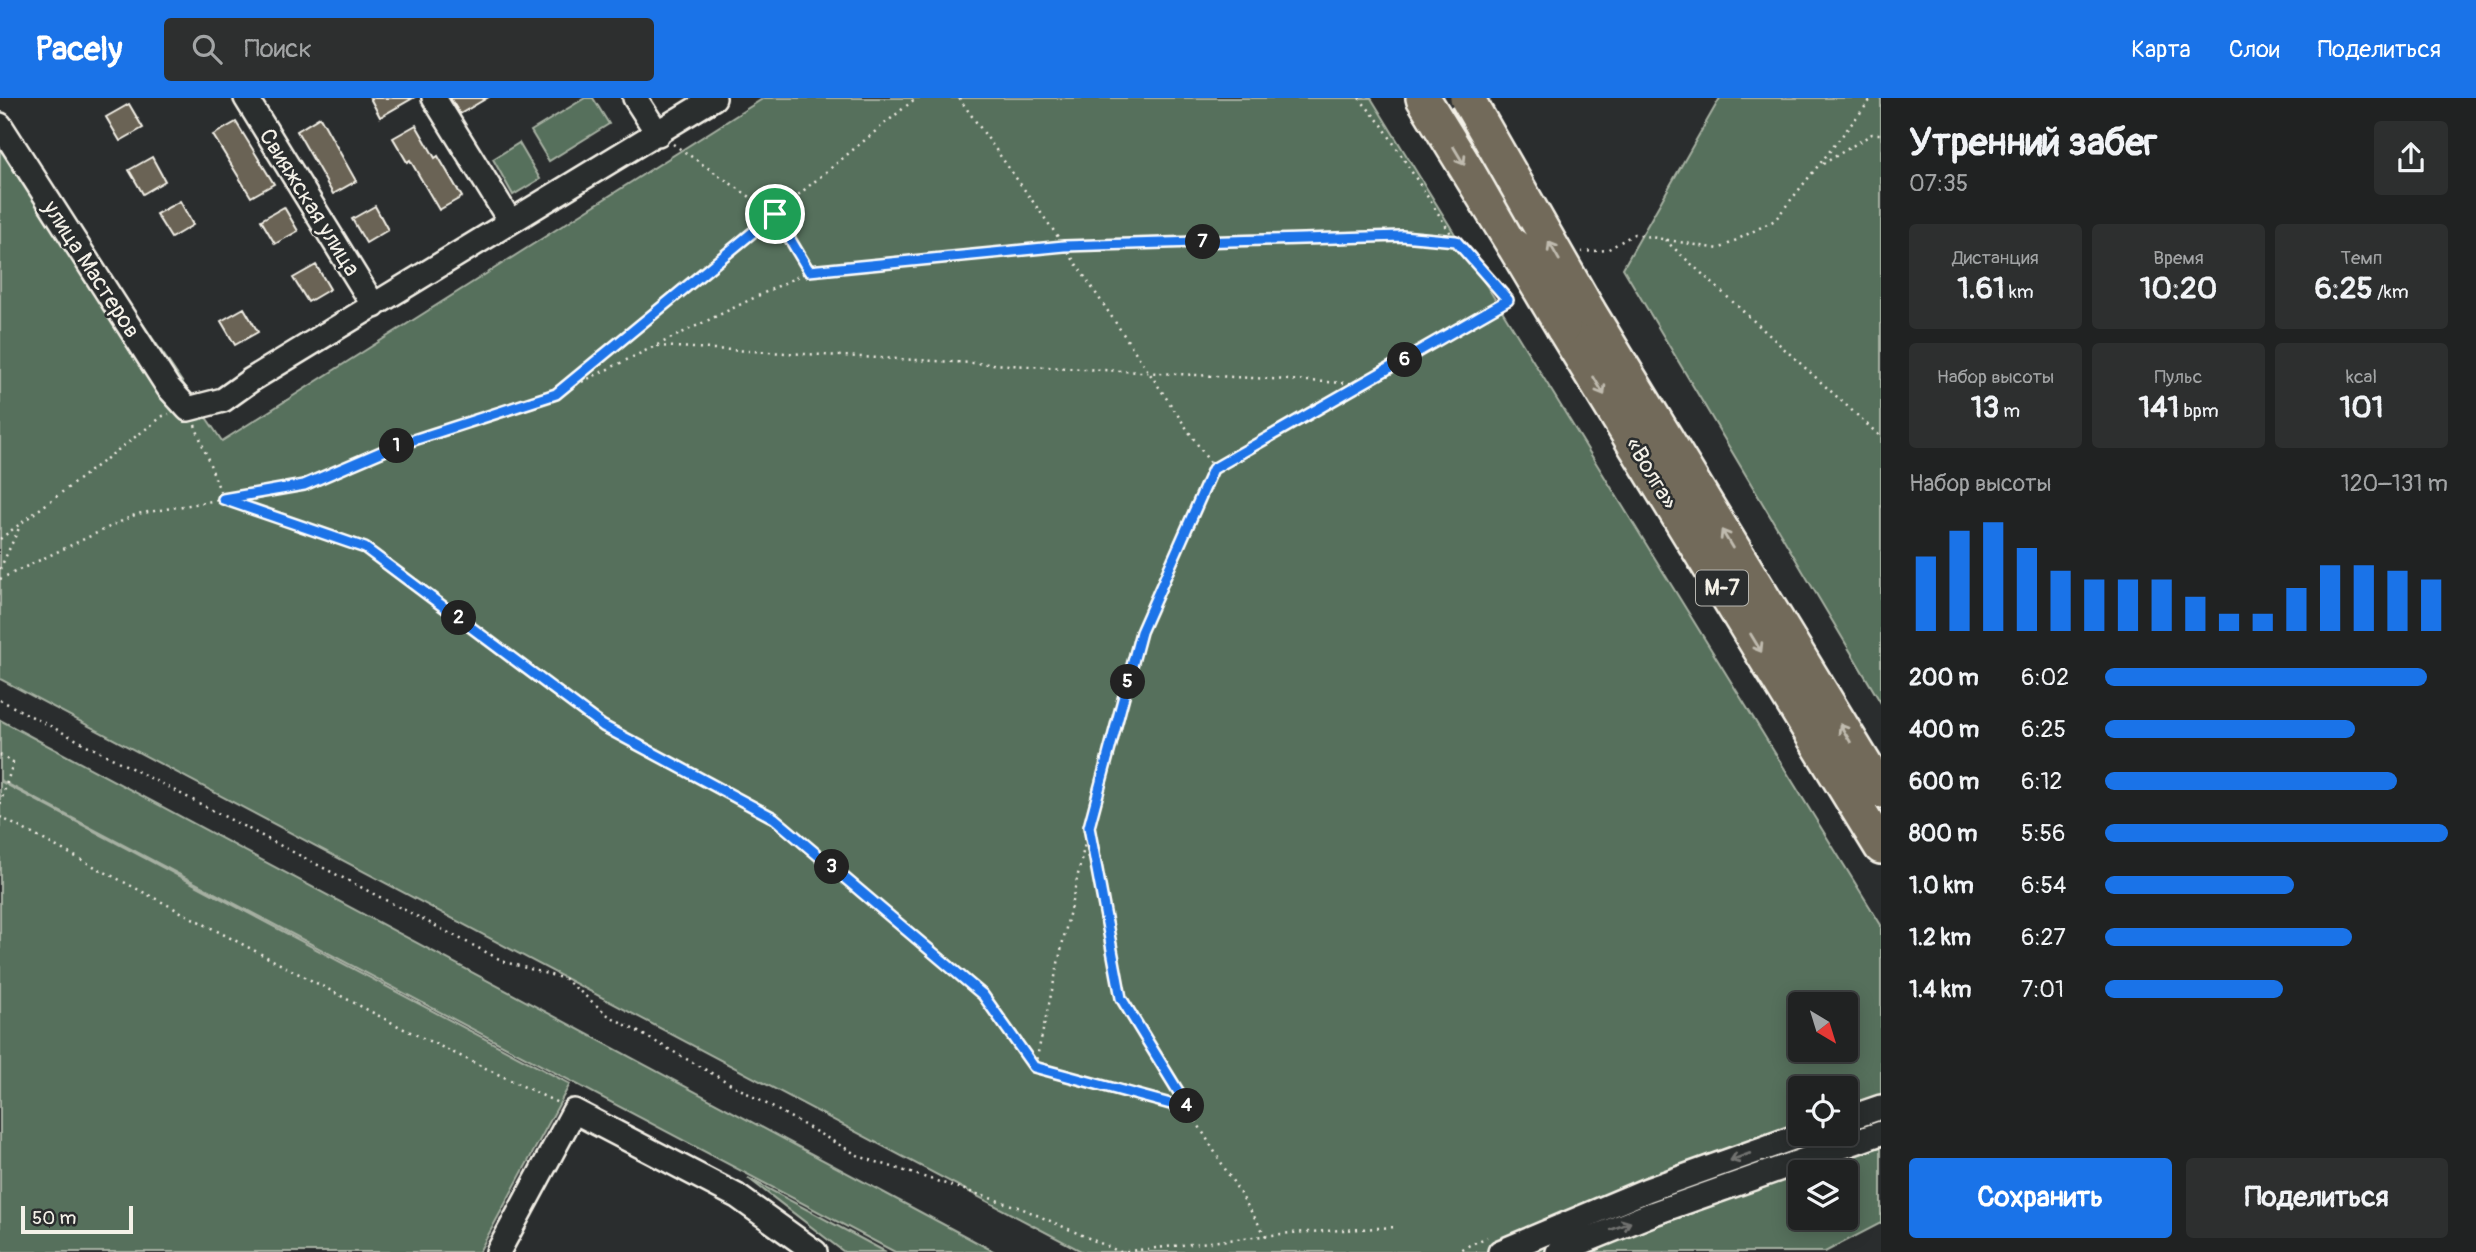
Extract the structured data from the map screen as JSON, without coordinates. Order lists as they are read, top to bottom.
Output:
{
  "streets": {
    "highway": ["«Волга»", "М-7"],
    "street": ["Свияжская улица", "улица Мастеров"]
  },
  "scale_bar": "50 m",
  "north": "bottom right",
  "page": {
    "header": "Pacely",
    "search": "Поиск",
    "nav": ["Карта", "Слои", "Поделиться"],
    "heading": ["Утренний забег", "07:35"],
    "stats": [
      ["Дистанция", "1.61 km"],
      ["Время", "10:20"],
      ["Темп", "6:25 /km"],
      ["Набор высоты", "13 m"],
      ["Пульс", "141 bpm"],
      ["kcal", "101"]
    ],
    "pins": [
      "7",
      "6",
      "1",
      "2",
      "5",
      "3",
      "4"
    ],
    "chart": ["Набор высоты", "120–131 m"],
    "list": [
      {
        "name": "200 m",
        "note": "6:02"
      },
      {
        "name": "400 m",
        "note": "6:25"
      },
      {
        "name": "600 m",
        "note": "6:12"
      },
      {
        "name": "800 m",
        "note": "5:56"
      },
      {
        "name": "1.0 km",
        "note": "6:54"
      },
      {
        "name": "1.2 km",
        "note": "6:27"
      },
      {
        "name": "1.4 km",
        "note": "7:01"
      }
    ],
    "buttons": ["Сохранить", "Поделиться"],
    "scale": "50 m"
  }
}
